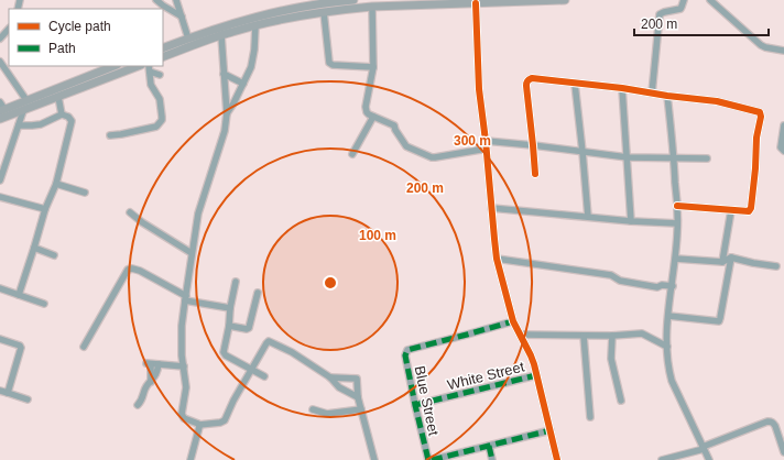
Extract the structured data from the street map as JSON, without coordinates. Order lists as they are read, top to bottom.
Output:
{
  "streets": {
    "street": ["White Street", "Blue Street"]
  },
  "crossings": [
    ["White Street", "Blue Street"]
  ],
  "legend": ["Cycle path", "Path"],
  "scale_bar": "200 m",
  "rings": ["300 m", "200 m", "100 m"]
}
